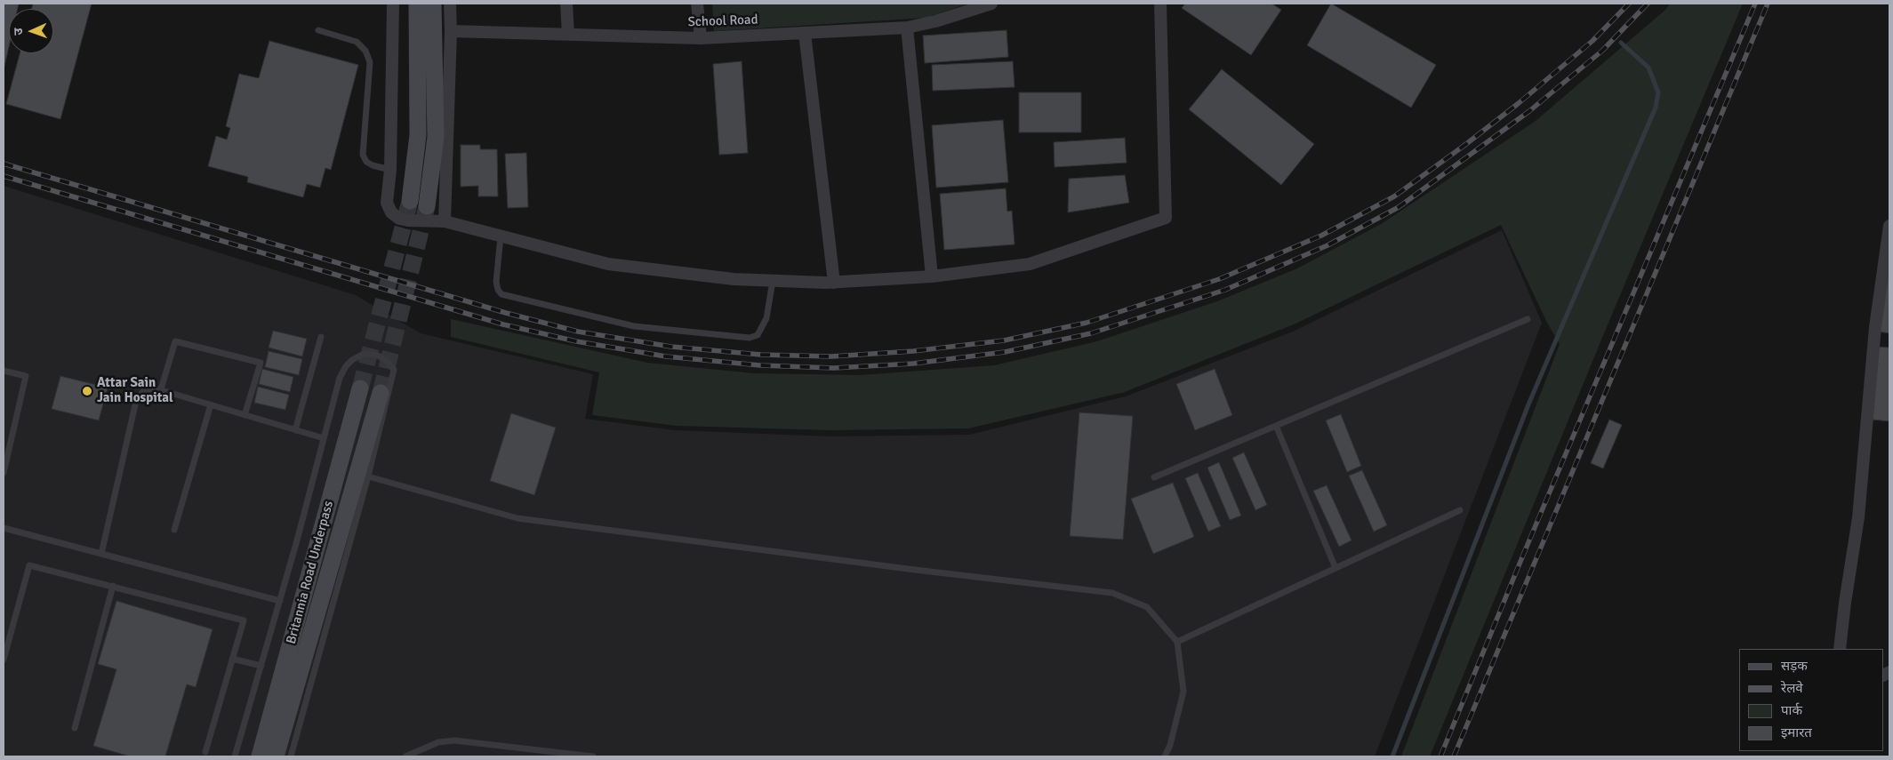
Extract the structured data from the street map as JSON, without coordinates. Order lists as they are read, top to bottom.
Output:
{
  "streets": {
    "main road": ["Britannia Road Underpass"],
    "street": ["School Road"]
  },
  "places": ["Attar Sain Jain Hospital"],
  "legend": [
    "सड़क",
    "रेलवे",
    "पार्क",
    "इमारत"
  ],
  "north": "left"
}
